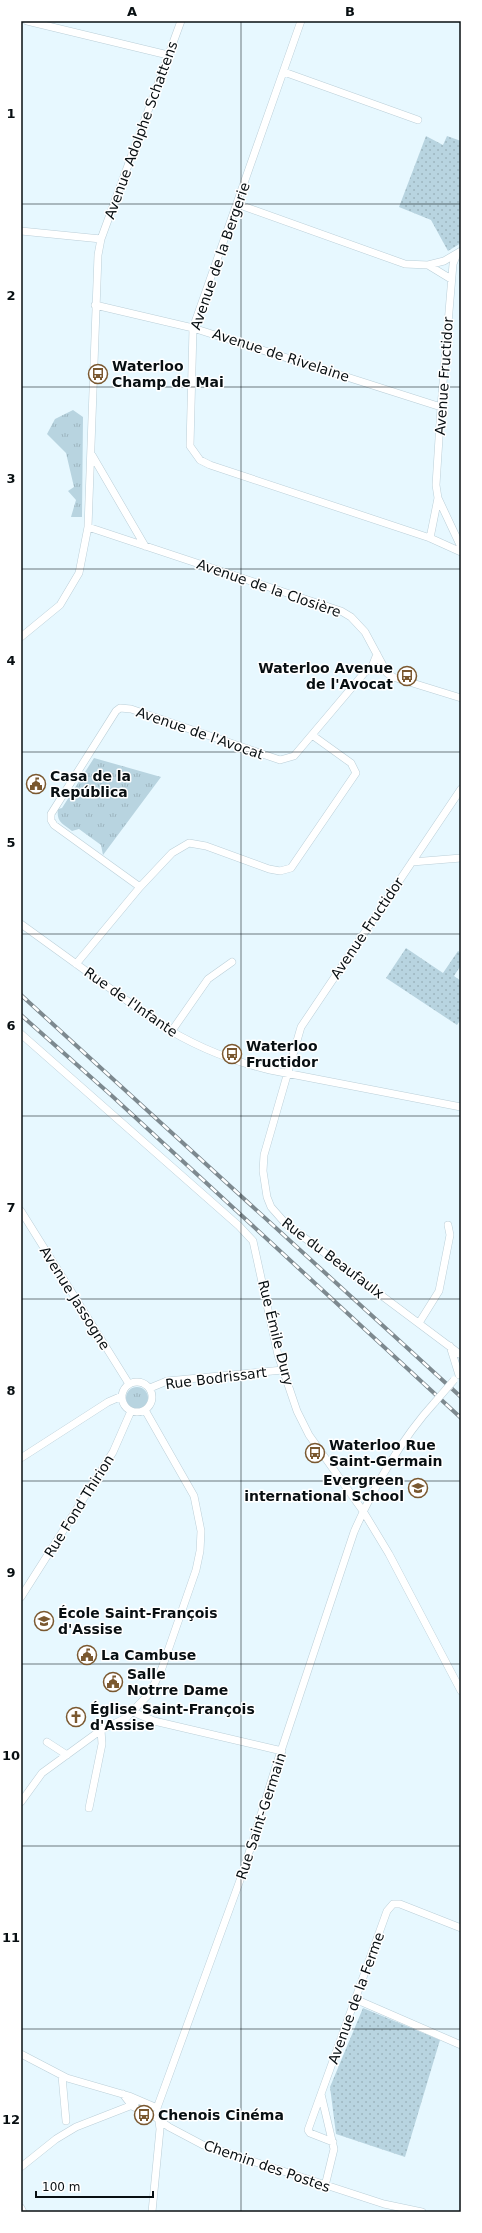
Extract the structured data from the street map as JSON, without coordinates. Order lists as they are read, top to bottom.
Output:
{
  "streets": {
    "street": [
      "Avenue Adolphe Schattens",
      "Avenue de la Bergerie",
      "Avenue de Rivelaine",
      "Avenue Fructidor",
      "Avenue de la Closière",
      "Avenue de l'Avocat",
      "Rue de l'Infante",
      "Rue du Beaufaulx",
      "Avenue Jassogne",
      "Rue Émile Dury",
      "Rue Bodrissart",
      "Rue Fond Thirion",
      "Rue Saint-Germain",
      "Avenue de la Ferme",
      "Chemin des Postes"
    ]
  },
  "crossings": [
    ["Avenue Adolphe Schattens", "Avenue de Rivelaine"],
    ["Avenue Adolphe Schattens", "Avenue de la Closière"],
    ["Avenue de la Bergerie", "Avenue de Rivelaine"],
    ["Avenue de la Bergerie", "Avenue Fructidor"],
    ["Avenue de Rivelaine", "Avenue Fructidor"],
    ["Avenue Fructidor", "Rue de l'Infante"],
    ["Avenue Fructidor", "Rue du Beaufaulx"],
    ["Avenue de la Closière", "Avenue de l'Avocat"],
    ["Rue de l'Infante", "Rue du Beaufaulx"],
    ["Avenue Jassogne", "Rue Bodrissart"],
    ["Avenue Jassogne", "Rue Fond Thirion"],
    ["Rue Émile Dury", "Rue Bodrissart"],
    ["Rue Émile Dury", "Rue Saint-Germain"],
    ["Rue Bodrissart", "Rue Fond Thirion"],
    ["Rue Saint-Germain", "Chemin des Postes"]
  ],
  "places": {
    "bus stop": [
      "Waterloo Champ de Mai",
      "Waterloo Avenue de l'Avocat",
      "Waterloo Fructidor",
      "Waterloo Rue Saint-Germain",
      "Chenois Cinéma"
    ],
    "public building": ["Casa de la República", "La Cambuse", "Salle Notrre Dame"],
    "school or university": ["Evergreen international School", "École Saint-François d'Assise"],
    "church": ["Église Saint-François d'Assise"]
  },
  "scale_bar": "100 m",
  "grid": {
    "columns": ["A", "B"],
    "rows": [
      "1",
      "2",
      "3",
      "4",
      "5",
      "6",
      "7",
      "8",
      "9",
      "10",
      "11",
      "12"
    ]
  }
}
